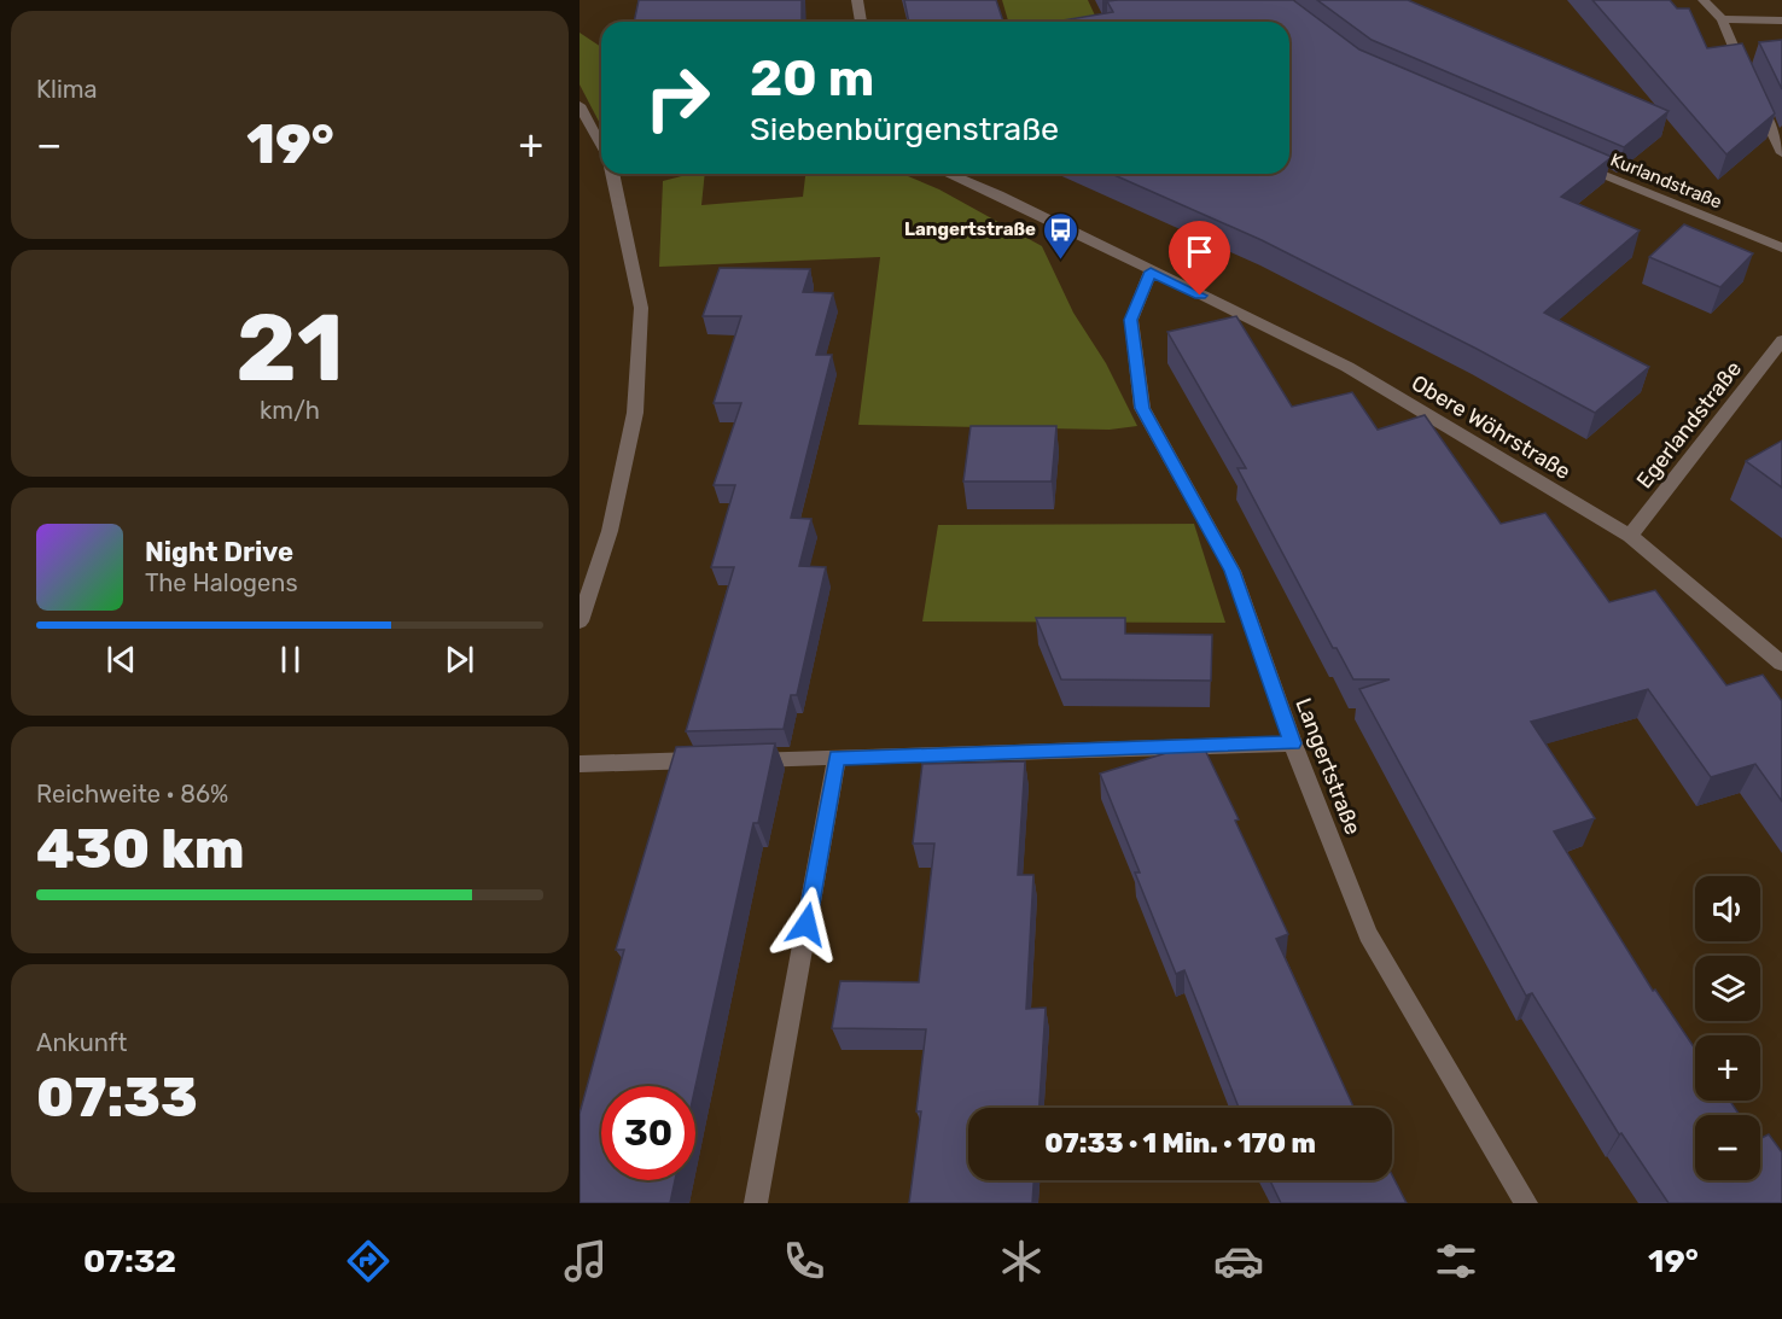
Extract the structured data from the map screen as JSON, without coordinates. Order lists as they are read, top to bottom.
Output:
{
  "streets": {
    "street": [
      "Kurlandstraße",
      "Egerlandstraße",
      "Obere Wöhrstraße",
      "Langertstraße"
    ]
  },
  "crossings": [
    ["Egerlandstraße", "Obere Wöhrstraße"],
    ["Obere Wöhrstraße", "Langertstraße"]
  ],
  "places": {
    "bus stop": ["Langertstraße"]
  },
  "page": {
    "tile": [
      "Klima",
      ["21", "km/h"],
      ["Reichweite · 86%", "430 km"],
      ["Ankunft", "07:33"]
    ],
    "turn": ["20 m", "Siebenbürgenstraße"],
    "heat": ["−", "19°", "+"],
    "song": ["Night Drive", "The Halogens"],
    "map_buttons": ["+", "−"],
    "limit": "30",
    "trip": "07:33 · 1 Min. · 170 m",
    "tabs": ["07:32", "19°"]
  }
}
